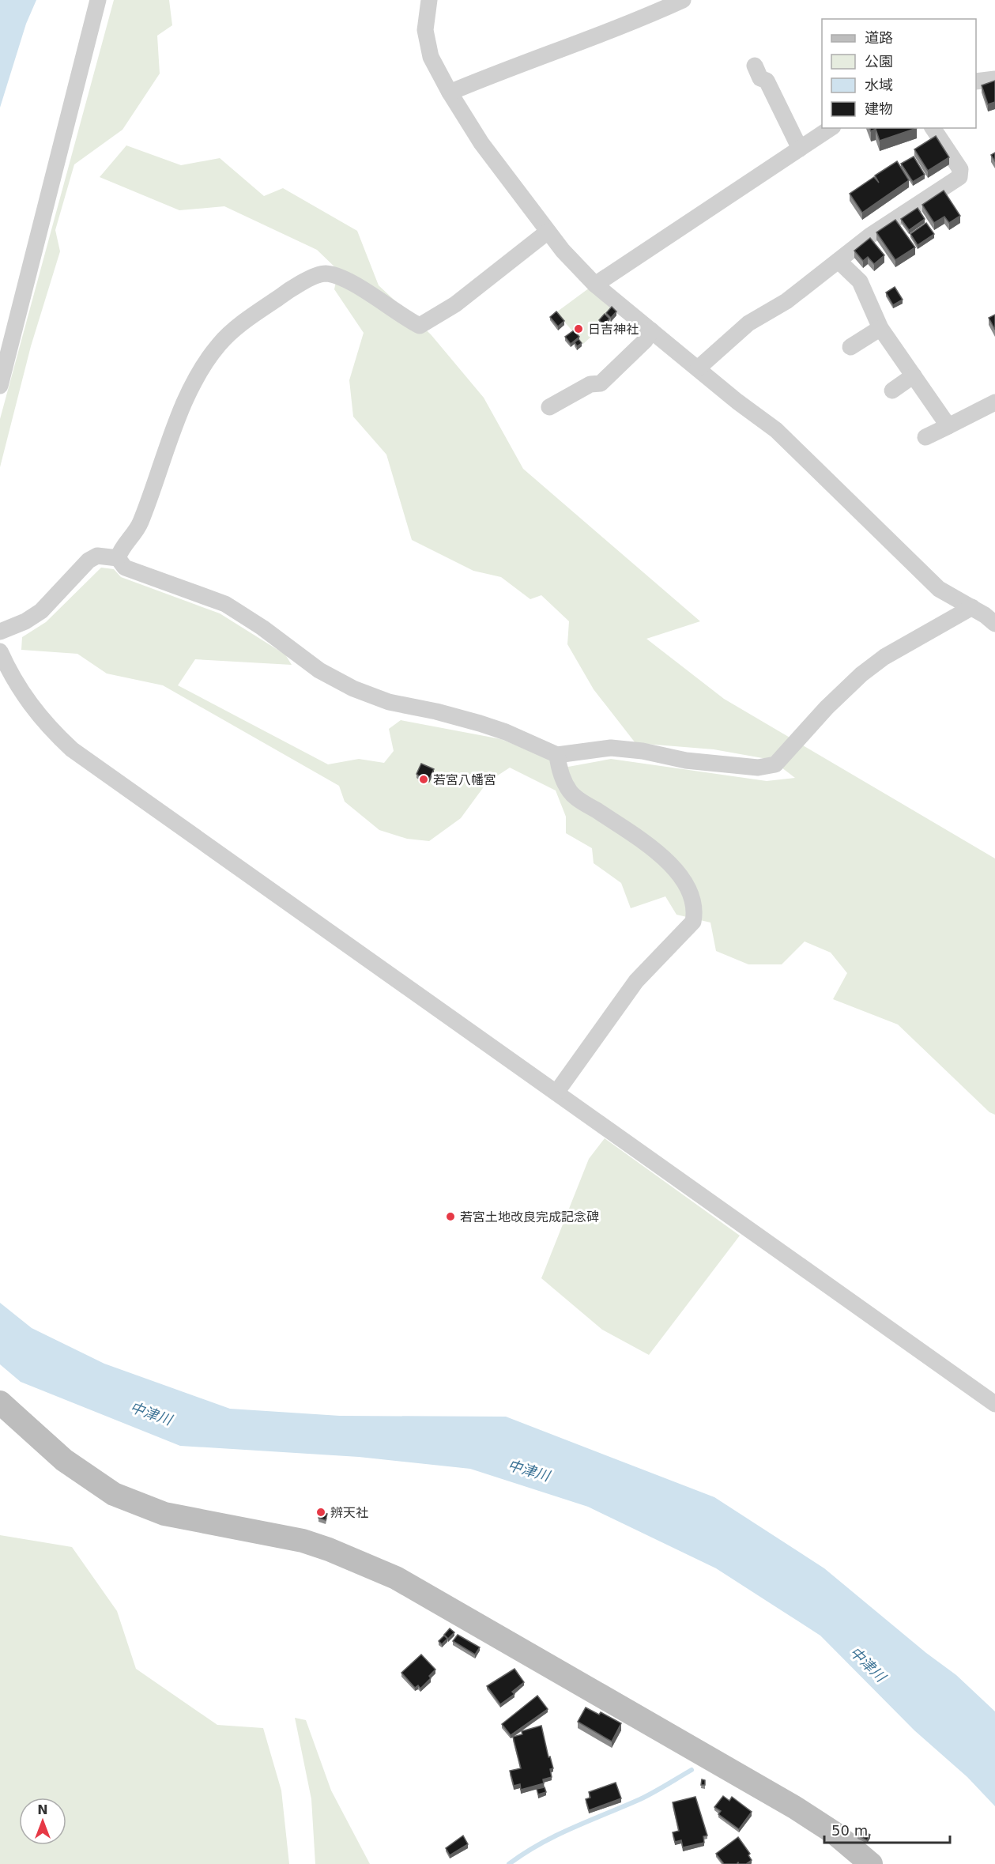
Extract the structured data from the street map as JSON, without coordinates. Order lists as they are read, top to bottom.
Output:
{
  "water": ["中津川"],
  "places": [
    "日吉神社",
    "若宮八幡宮",
    "若宮土地改良完成記念碑",
    "辨天社"
  ],
  "legend": [
    "道路",
    "公園",
    "水域",
    "建物"
  ],
  "scale_bar": "50 m",
  "north": "top"
}
